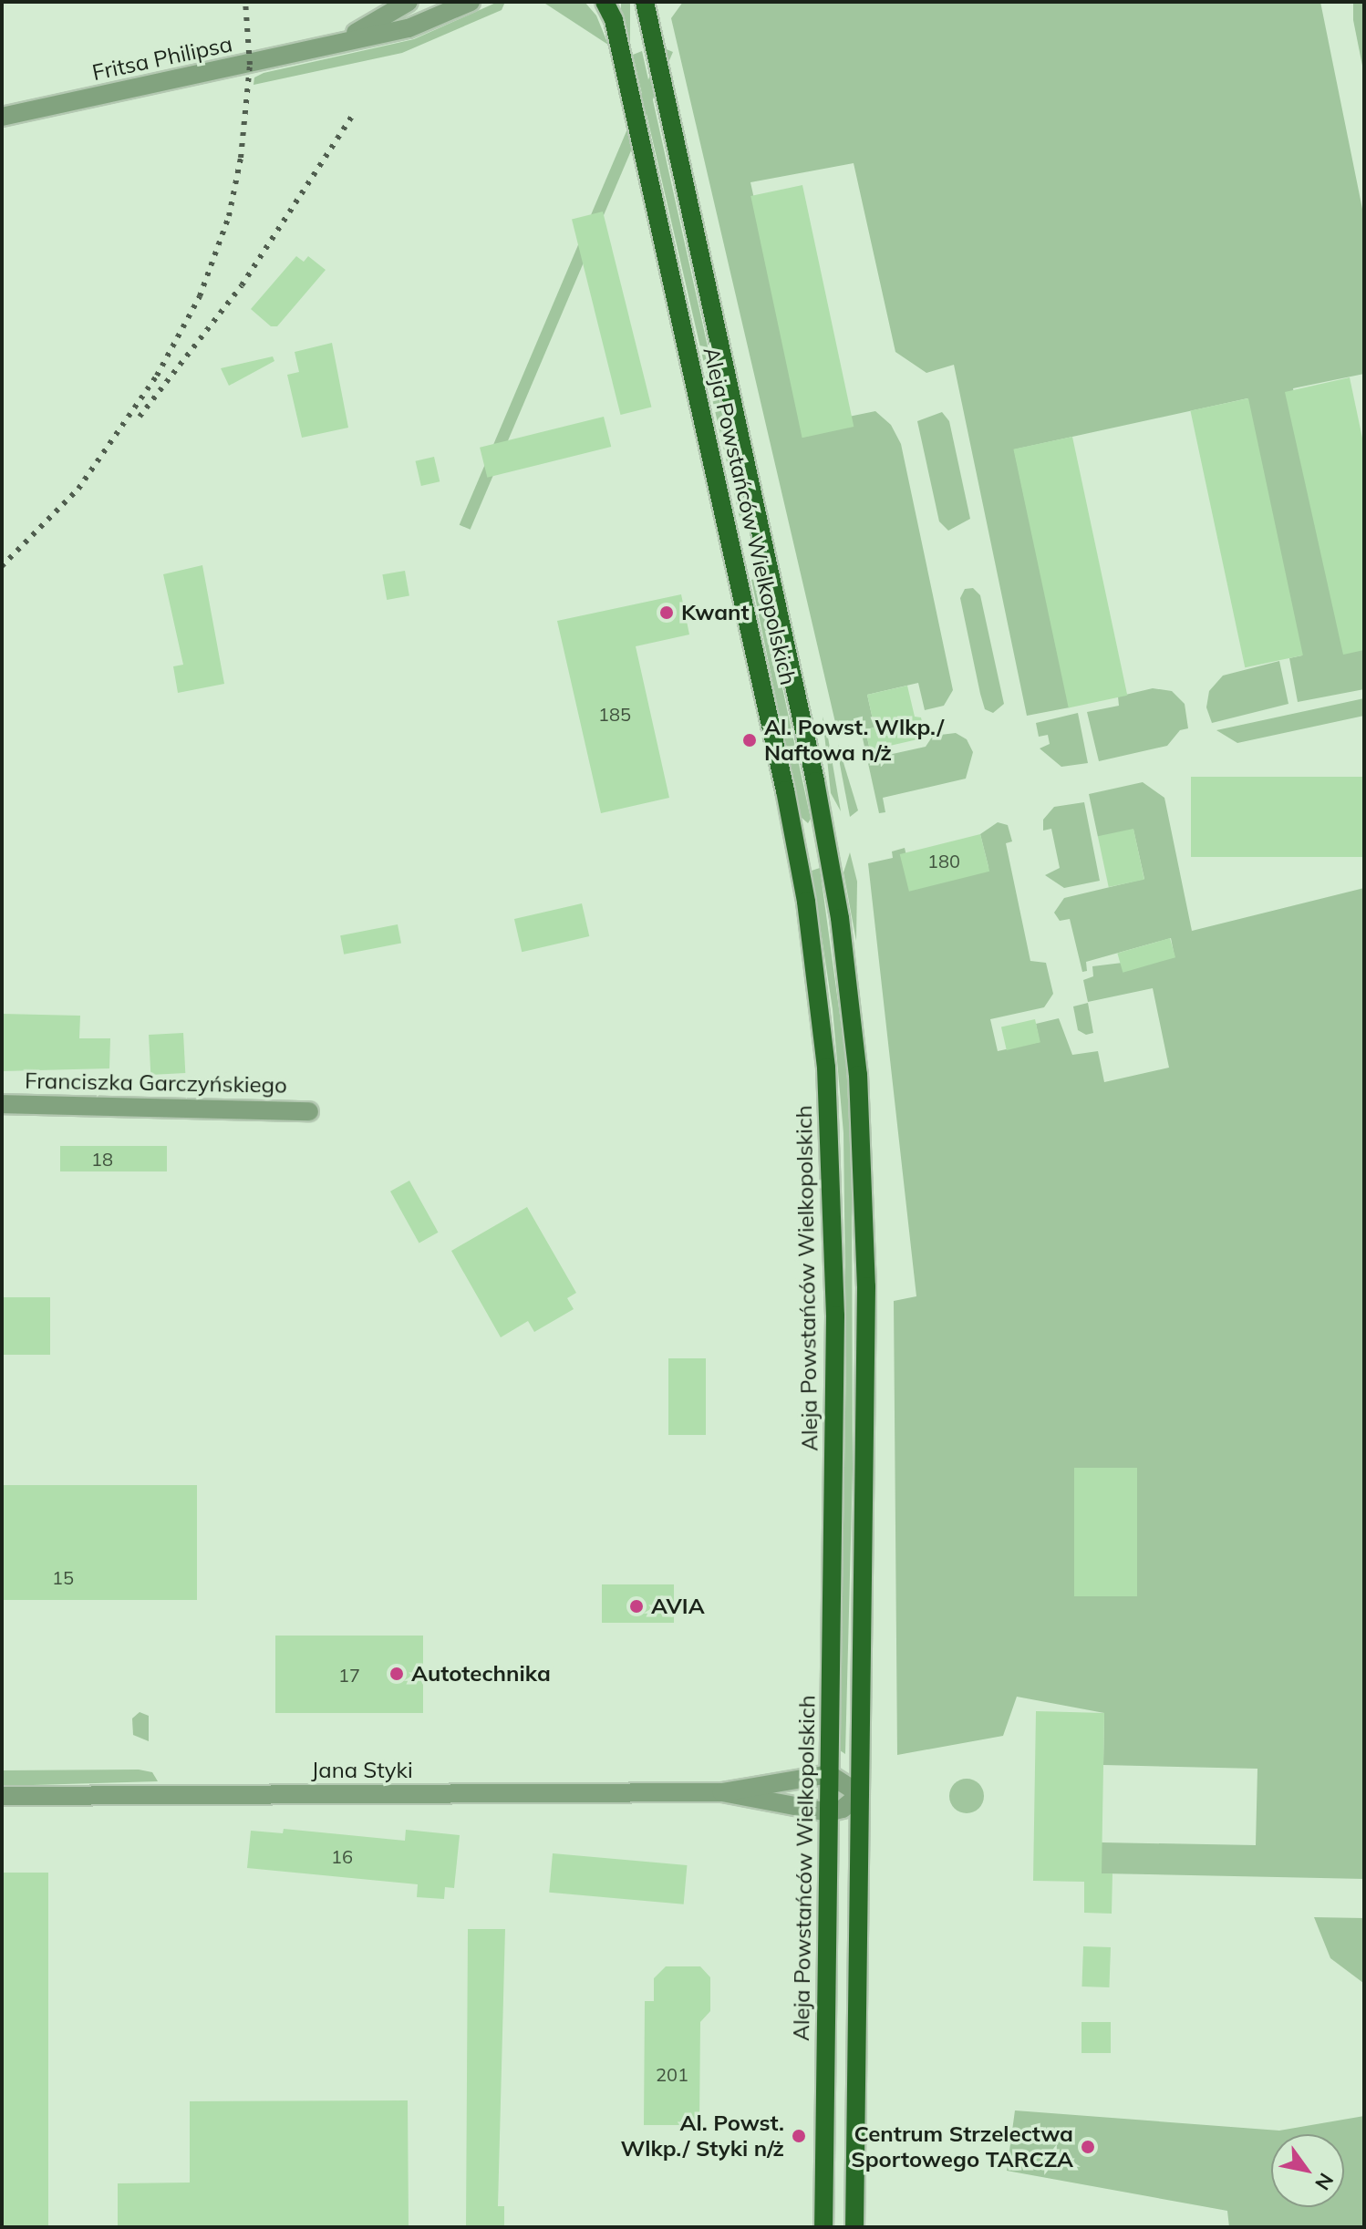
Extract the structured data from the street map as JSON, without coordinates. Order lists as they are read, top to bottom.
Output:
{
  "streets": {
    "main road": ["Aleja Powstańców Wielkopolskich"],
    "street": ["Fritsa Philipsa", "Franciszka Garczyńskiego", "Jana Styki"]
  },
  "crossings": [
    ["Aleja Powstańców Wielkopolskich", "Jana Styki"]
  ],
  "places": [
    "Kwant",
    "Al. Powst. Wlkp./ Naftowa n/ż",
    "AVIA",
    "Autotechnika",
    "Al. Powst. Wlkp./ Styki n/ż",
    "Centrum Strzelectwa Sportowego TARCZA"
  ],
  "house_numbers": [
    "185",
    "180",
    "18",
    "15",
    "17",
    "16",
    "201"
  ],
  "north": "bottom right"
}
